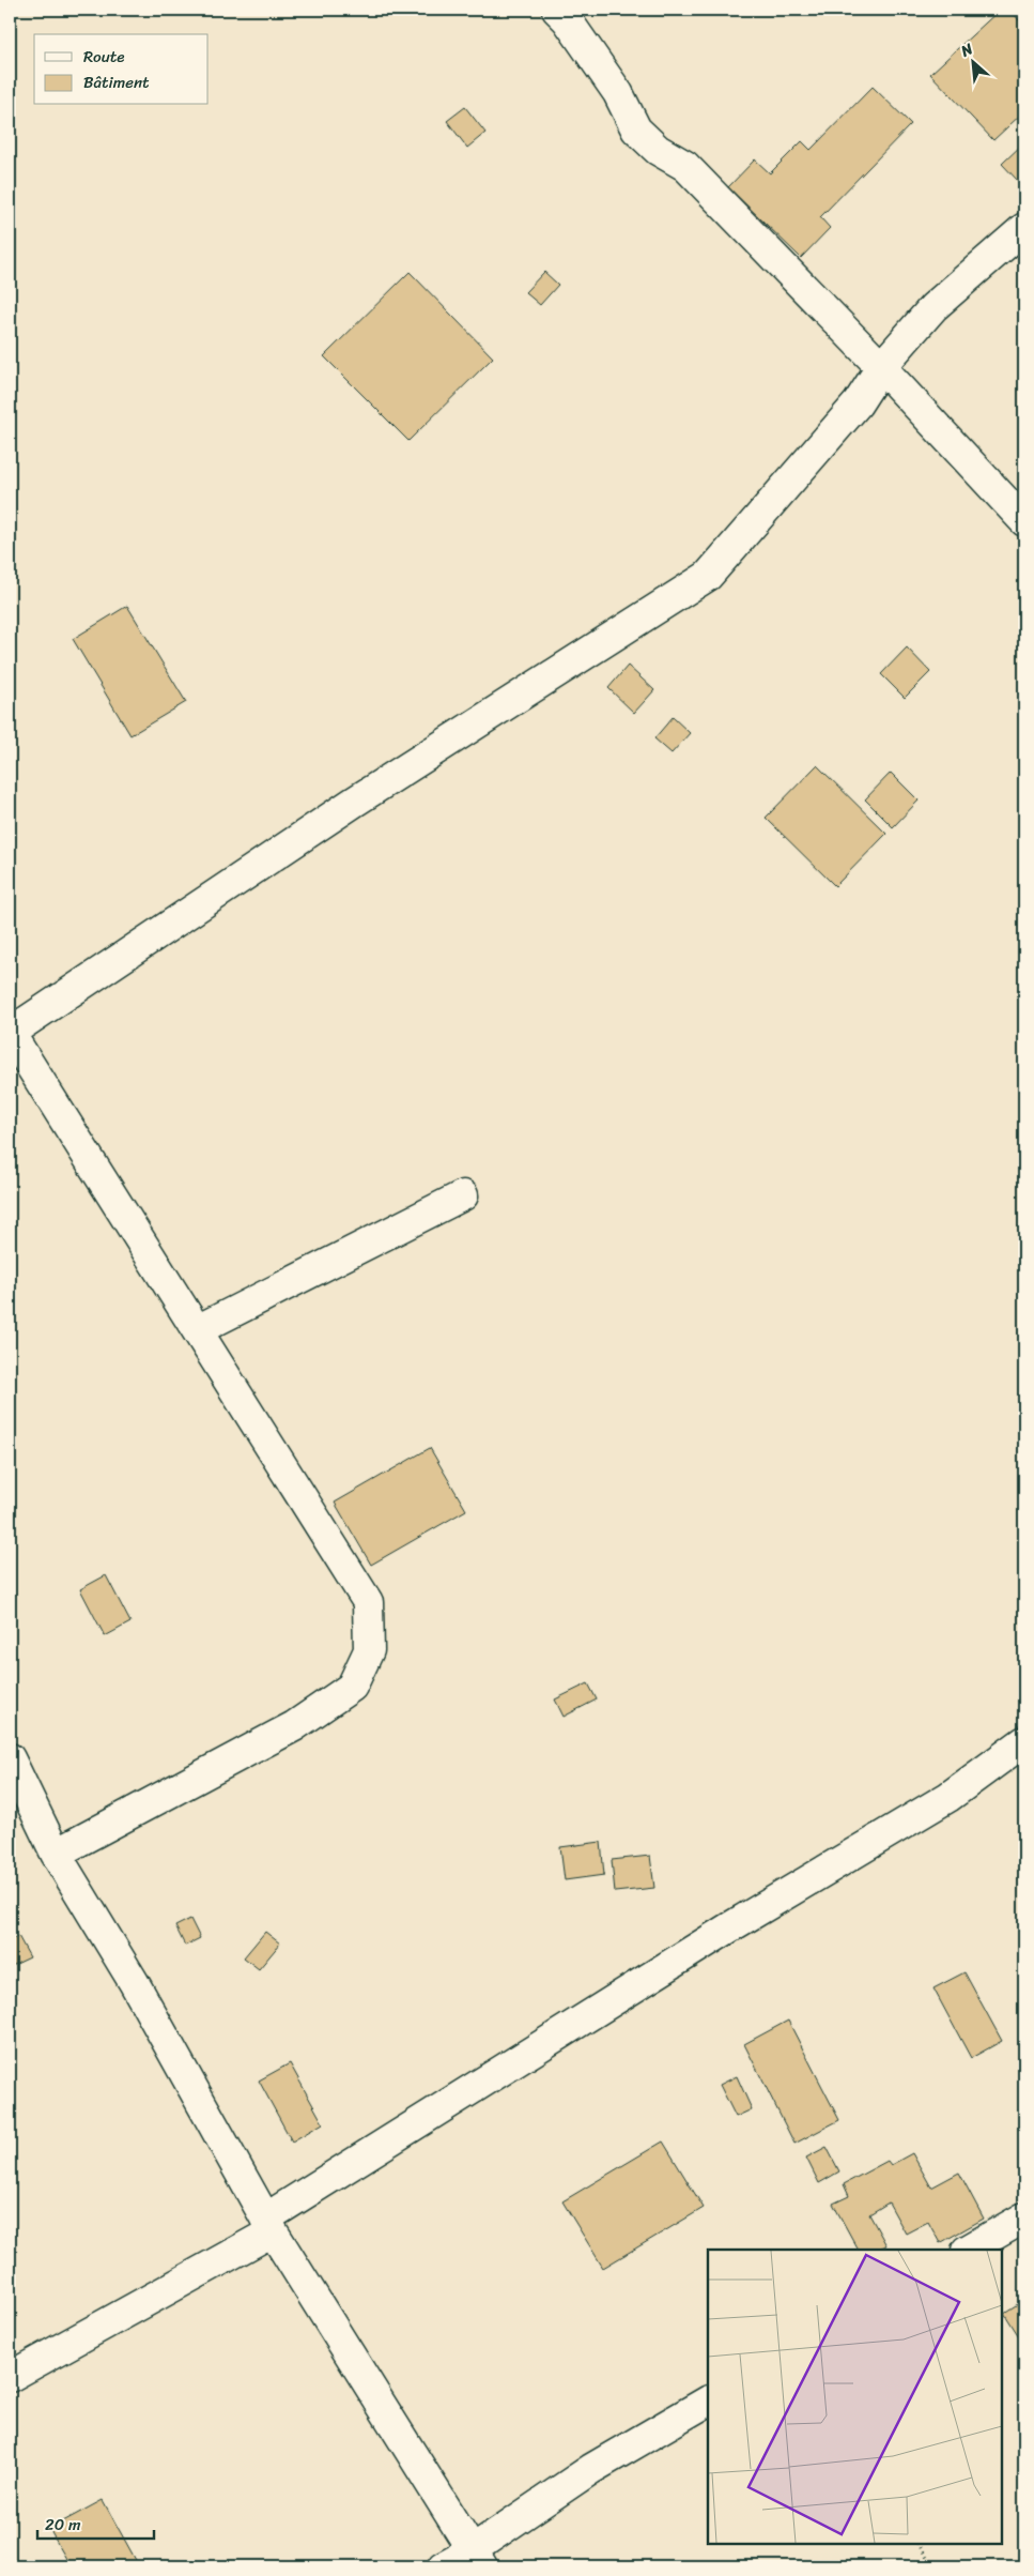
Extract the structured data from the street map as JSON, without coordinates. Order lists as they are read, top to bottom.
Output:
{
  "legend": ["Route", "Bâtiment"],
  "scale_bar": "20 m",
  "north": "top left"
}
